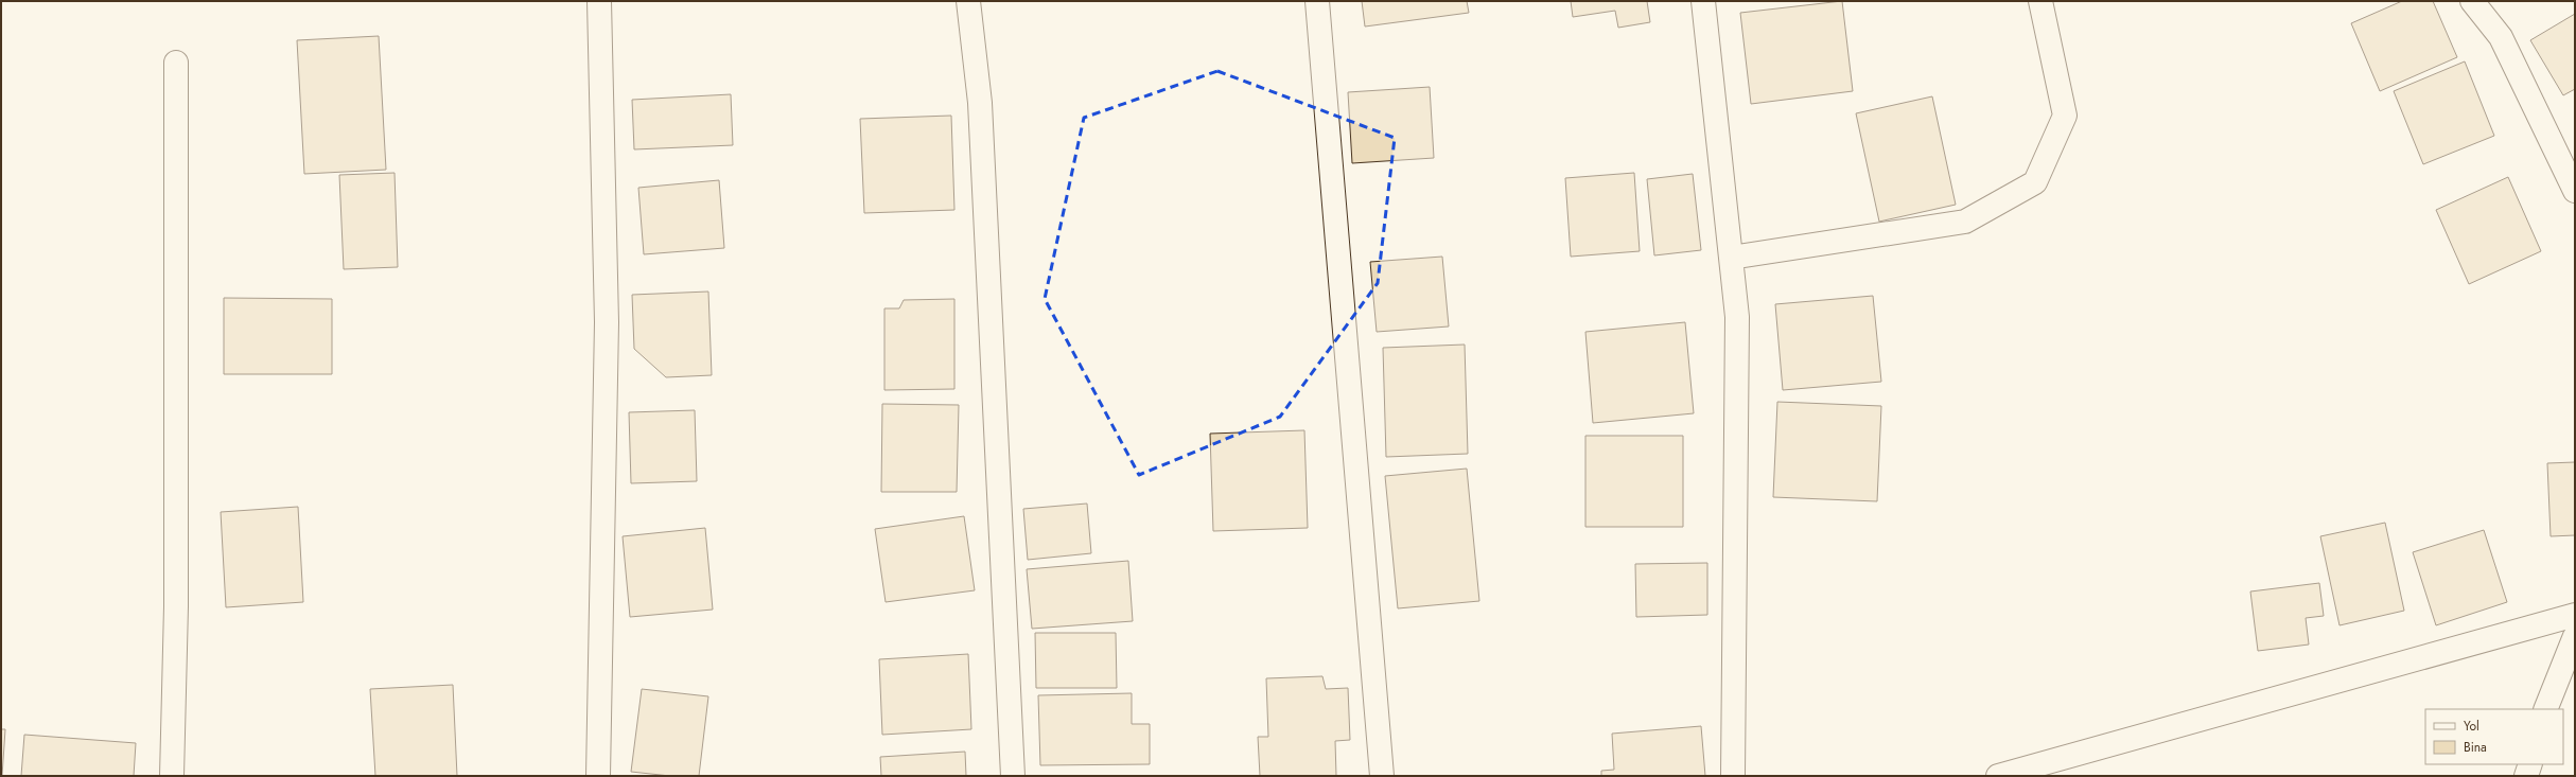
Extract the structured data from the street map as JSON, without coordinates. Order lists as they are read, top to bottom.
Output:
{
  "legend": ["Yol", "Bina"]
}
